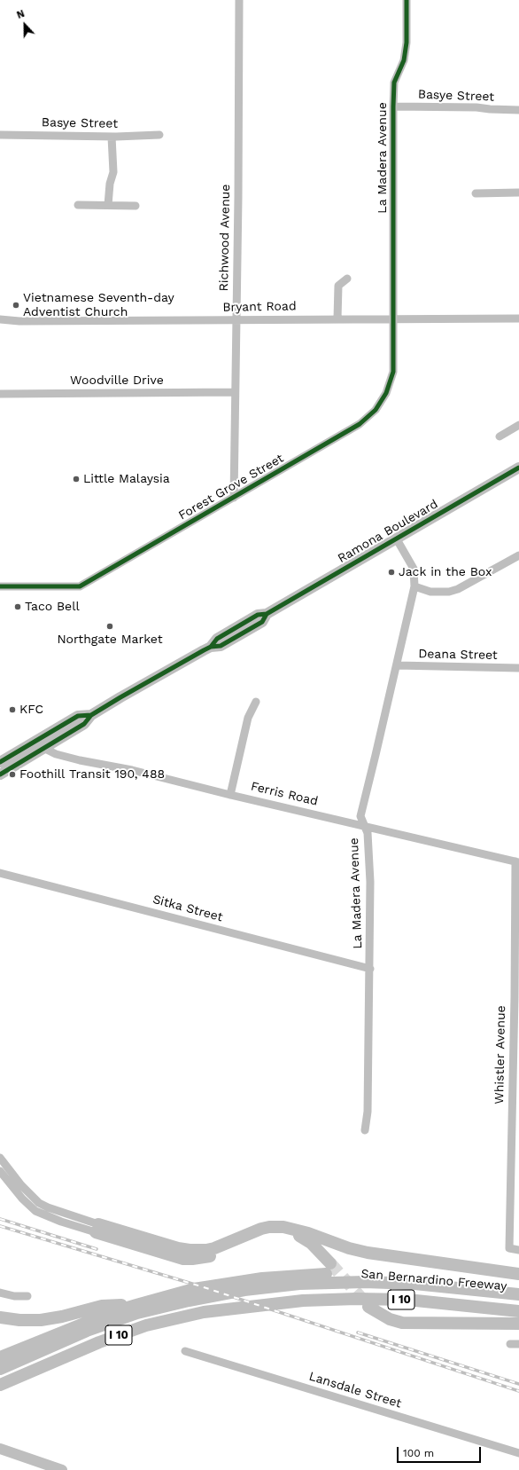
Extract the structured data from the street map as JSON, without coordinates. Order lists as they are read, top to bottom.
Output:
{
  "streets": {
    "highway": ["San Bernardino Freeway", "I 10"],
    "main road": ["Ramona Boulevard"],
    "street": [
      "Basye Street",
      "La Madera Avenue",
      "Richwood Avenue",
      "Bryant Road",
      "Woodville Drive",
      "Forest Grove Street",
      "Deana Street",
      "Ferris Road",
      "Sitka Street",
      "Whistler Avenue",
      "Lansdale Street"
    ]
  },
  "crossings": [
    ["Basye Street", "La Madera Avenue"],
    ["La Madera Avenue", "Bryant Road"],
    ["La Madera Avenue", "Forest Grove Street"],
    ["La Madera Avenue", "Ramona Boulevard"],
    ["La Madera Avenue", "Deana Street"],
    ["La Madera Avenue", "Ferris Road"],
    ["La Madera Avenue", "Sitka Street"],
    ["Richwood Avenue", "Bryant Road"],
    ["Richwood Avenue", "Woodville Drive"],
    ["Richwood Avenue", "Forest Grove Street"],
    ["Bryant Road", "Forest Grove Street"],
    ["Ramona Boulevard", "Ferris Road"],
    ["Ferris Road", "Whistler Avenue"]
  ],
  "places": [
    "Vietnamese Seventh-day Adventist Church",
    "Little Malaysia",
    "Jack in the Box",
    "Taco Bell",
    "Northgate Market",
    "KFC",
    "Foothill Transit 190, 488"
  ],
  "scale_bar": "100 m",
  "north": "top"
}
